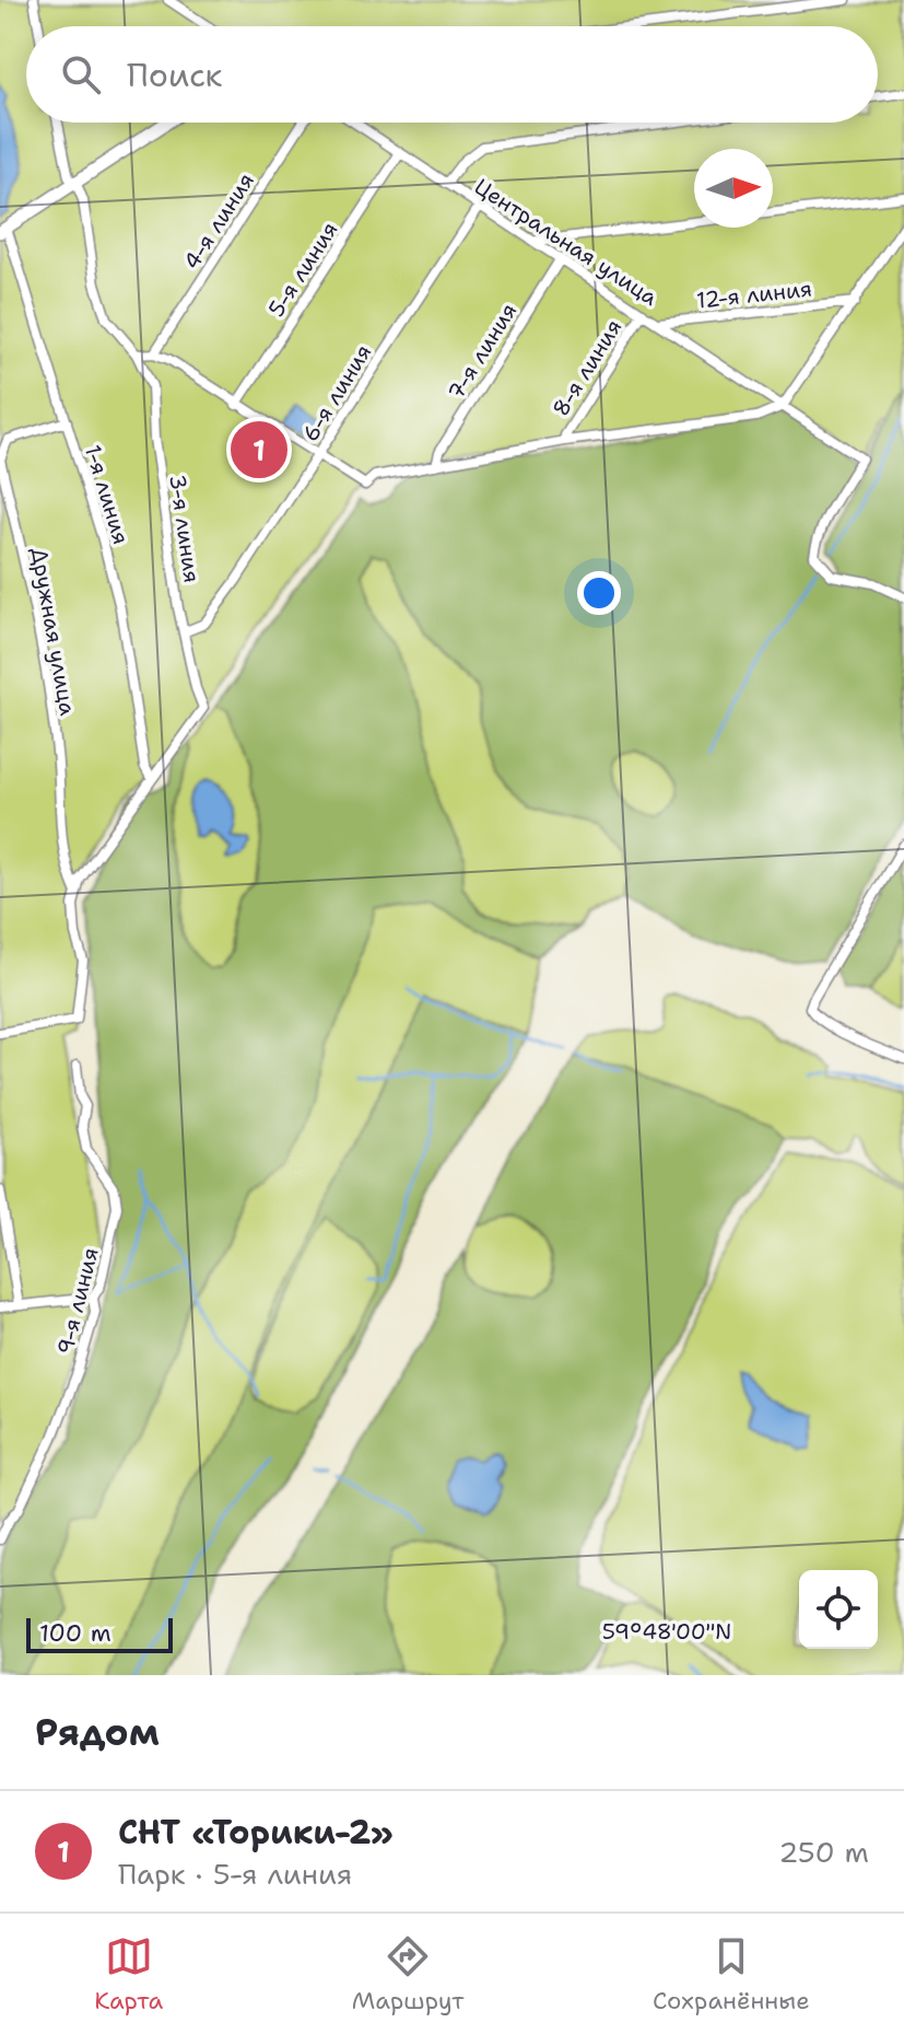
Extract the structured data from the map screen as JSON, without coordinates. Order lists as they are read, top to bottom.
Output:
{
  "streets": {
    "street": [
      "4-я линия",
      "Центральная улица",
      "5-я линия",
      "12-я линия",
      "7-я линия",
      "8-я линия",
      "6-я линия",
      "1-я линия",
      "3-я линия",
      "Дружная улица",
      "9-я линия"
    ]
  },
  "crossings": [
    ["Центральная улица", "5-я линия"],
    ["Центральная улица", "12-я линия"],
    ["Центральная улица", "7-я линия"],
    ["Центральная улица", "8-я линия"],
    ["Центральная улица", "6-я линия"],
    ["6-я линия", "3-я линия"],
    ["1-я линия", "3-я линия"],
    ["1-я линия", "Дружная улица"]
  ],
  "scale_bar": "100 m",
  "north": "right",
  "page": {
    "search": "Поиск",
    "pins": "1",
    "scale": "100 m",
    "heading": "Рядом",
    "list": [
      {
        "mark": "1",
        "name": "СНТ «Торики-2»",
        "note": "Парк · 5-я линия",
        "value": "250 m"
      }
    ],
    "nav": ["Карта", "Маршрут", "Сохранённые"]
  },
  "coordinates": ["59°48'00\"N"]
}
